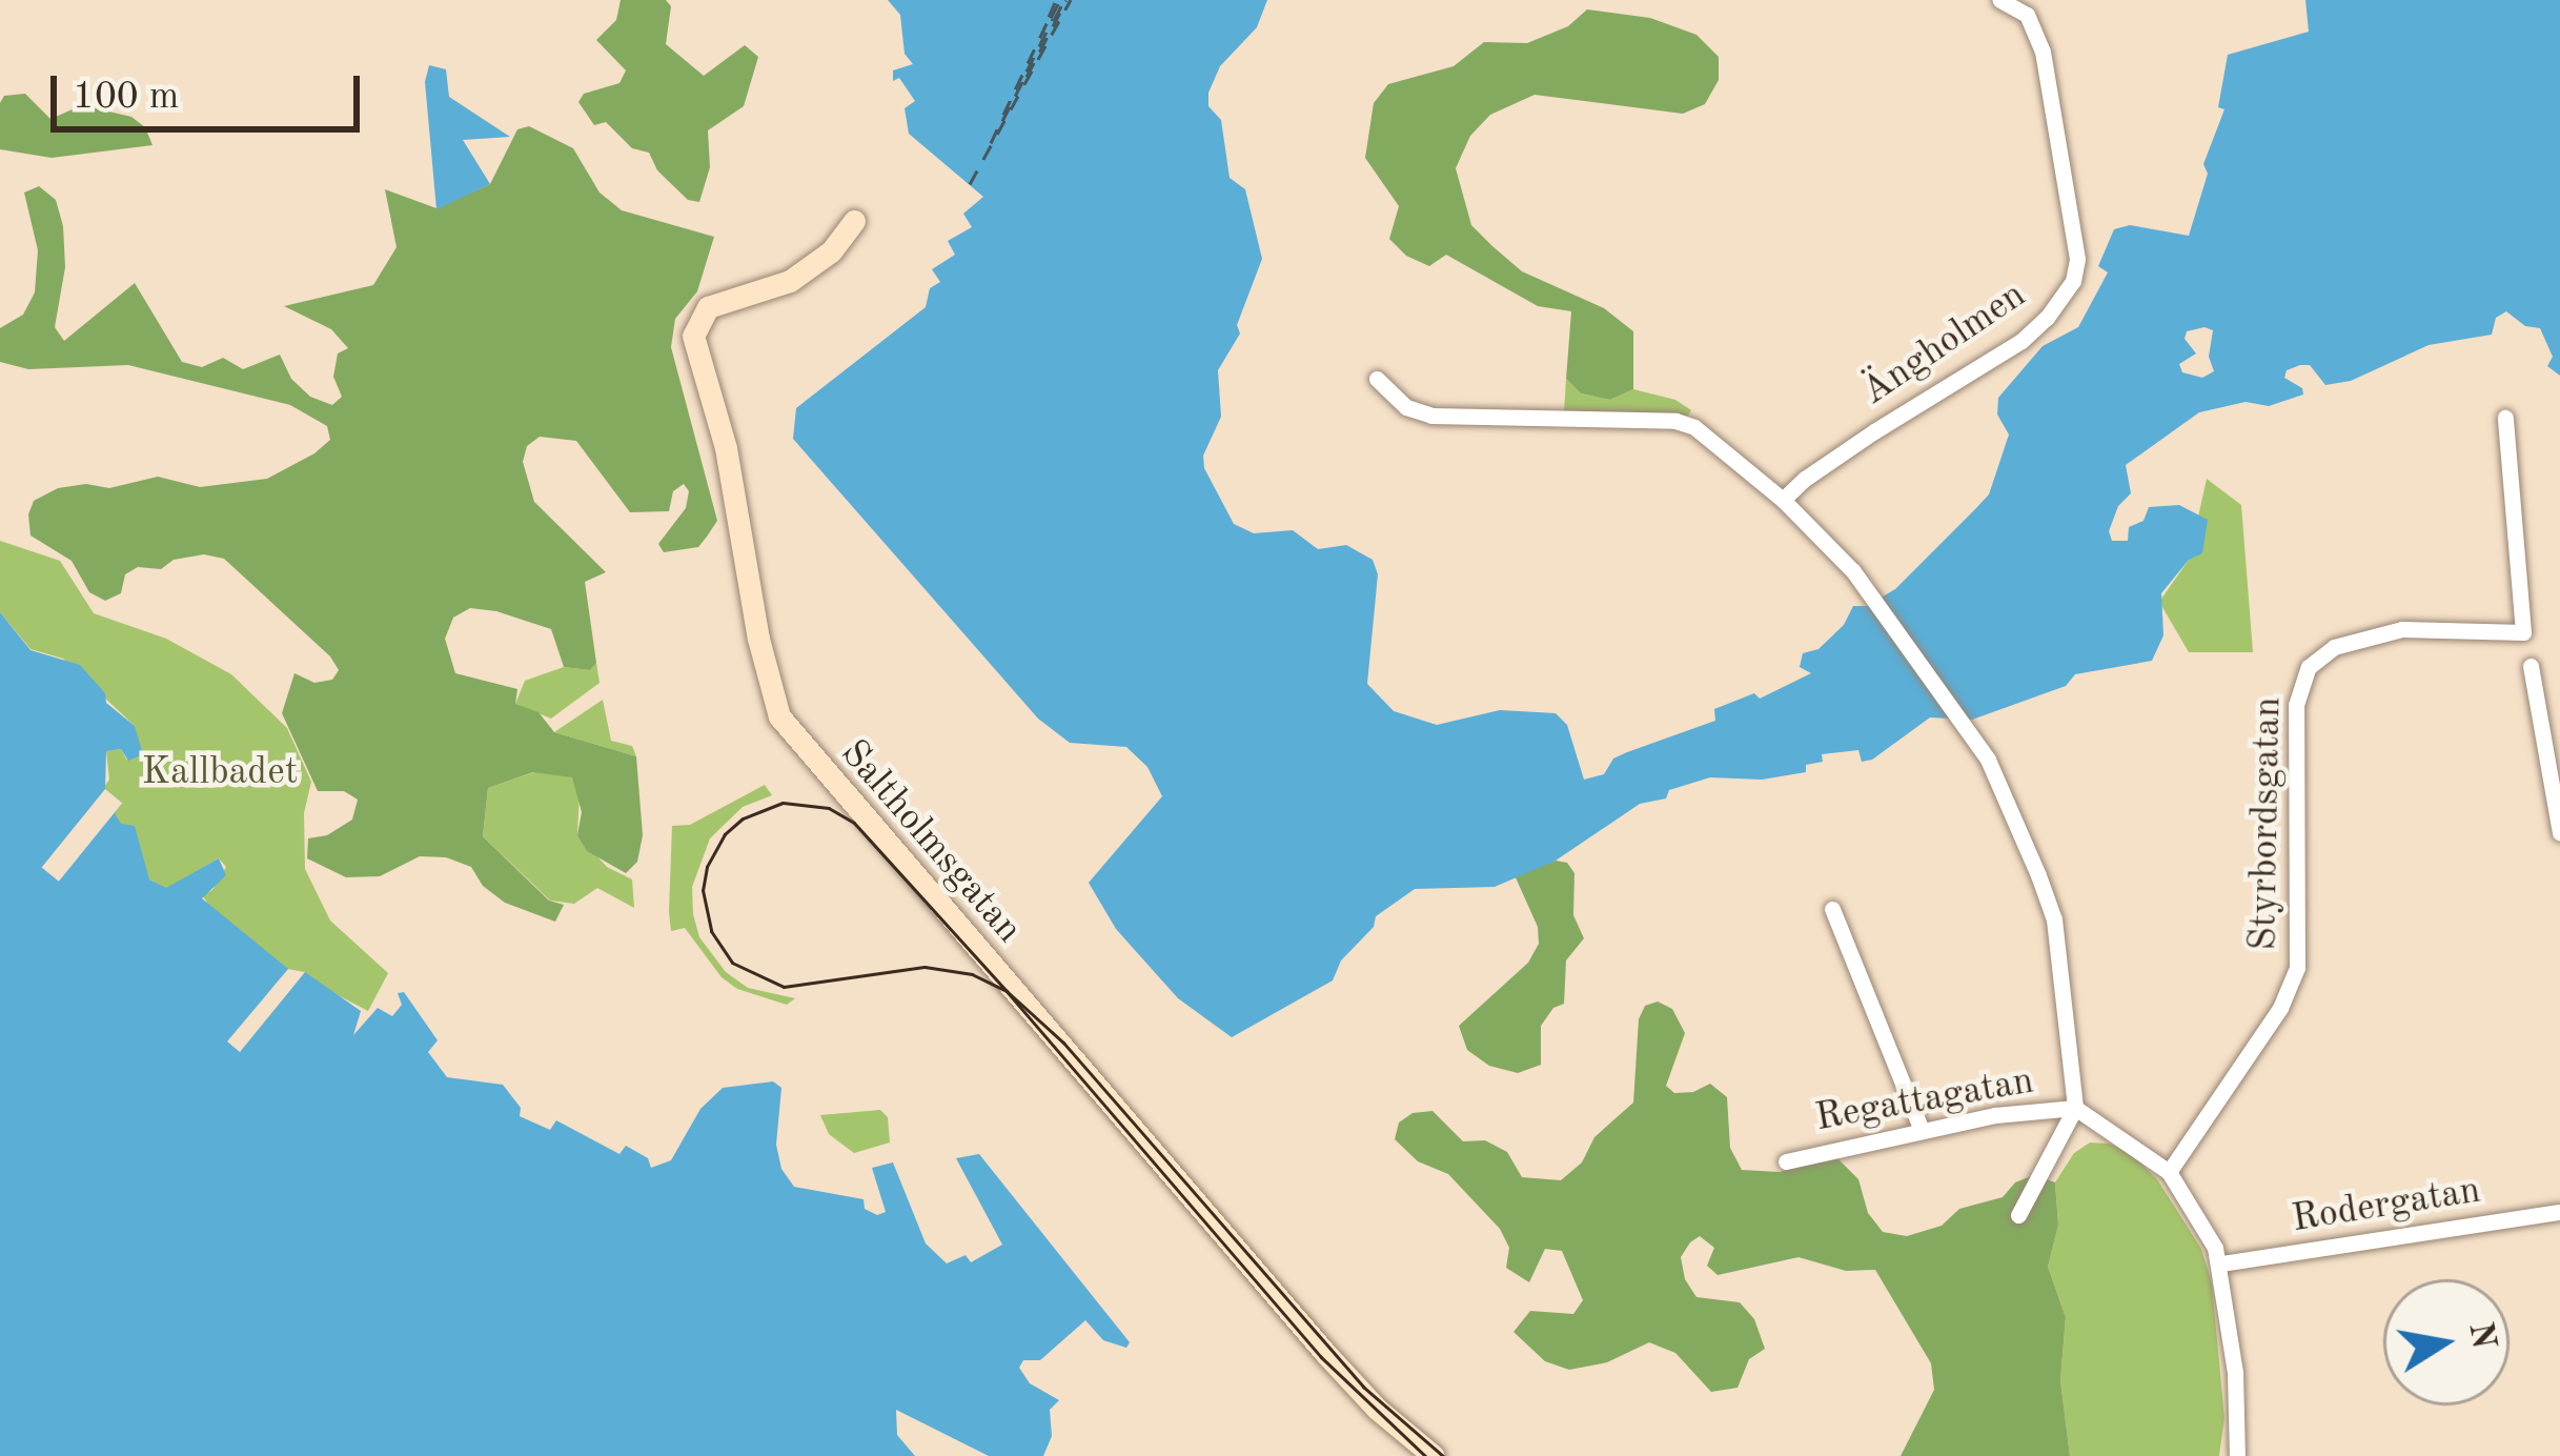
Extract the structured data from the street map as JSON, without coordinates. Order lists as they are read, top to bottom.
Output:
{
  "streets": {
    "street": [
      "Ängholmen",
      "Styrbordsgatan",
      "Saltholmsgatan",
      "Regattagatan",
      "Rodergatan"
    ]
  },
  "parks": ["Kallbadet"],
  "scale_bar": "100 m",
  "north": "right"
}
